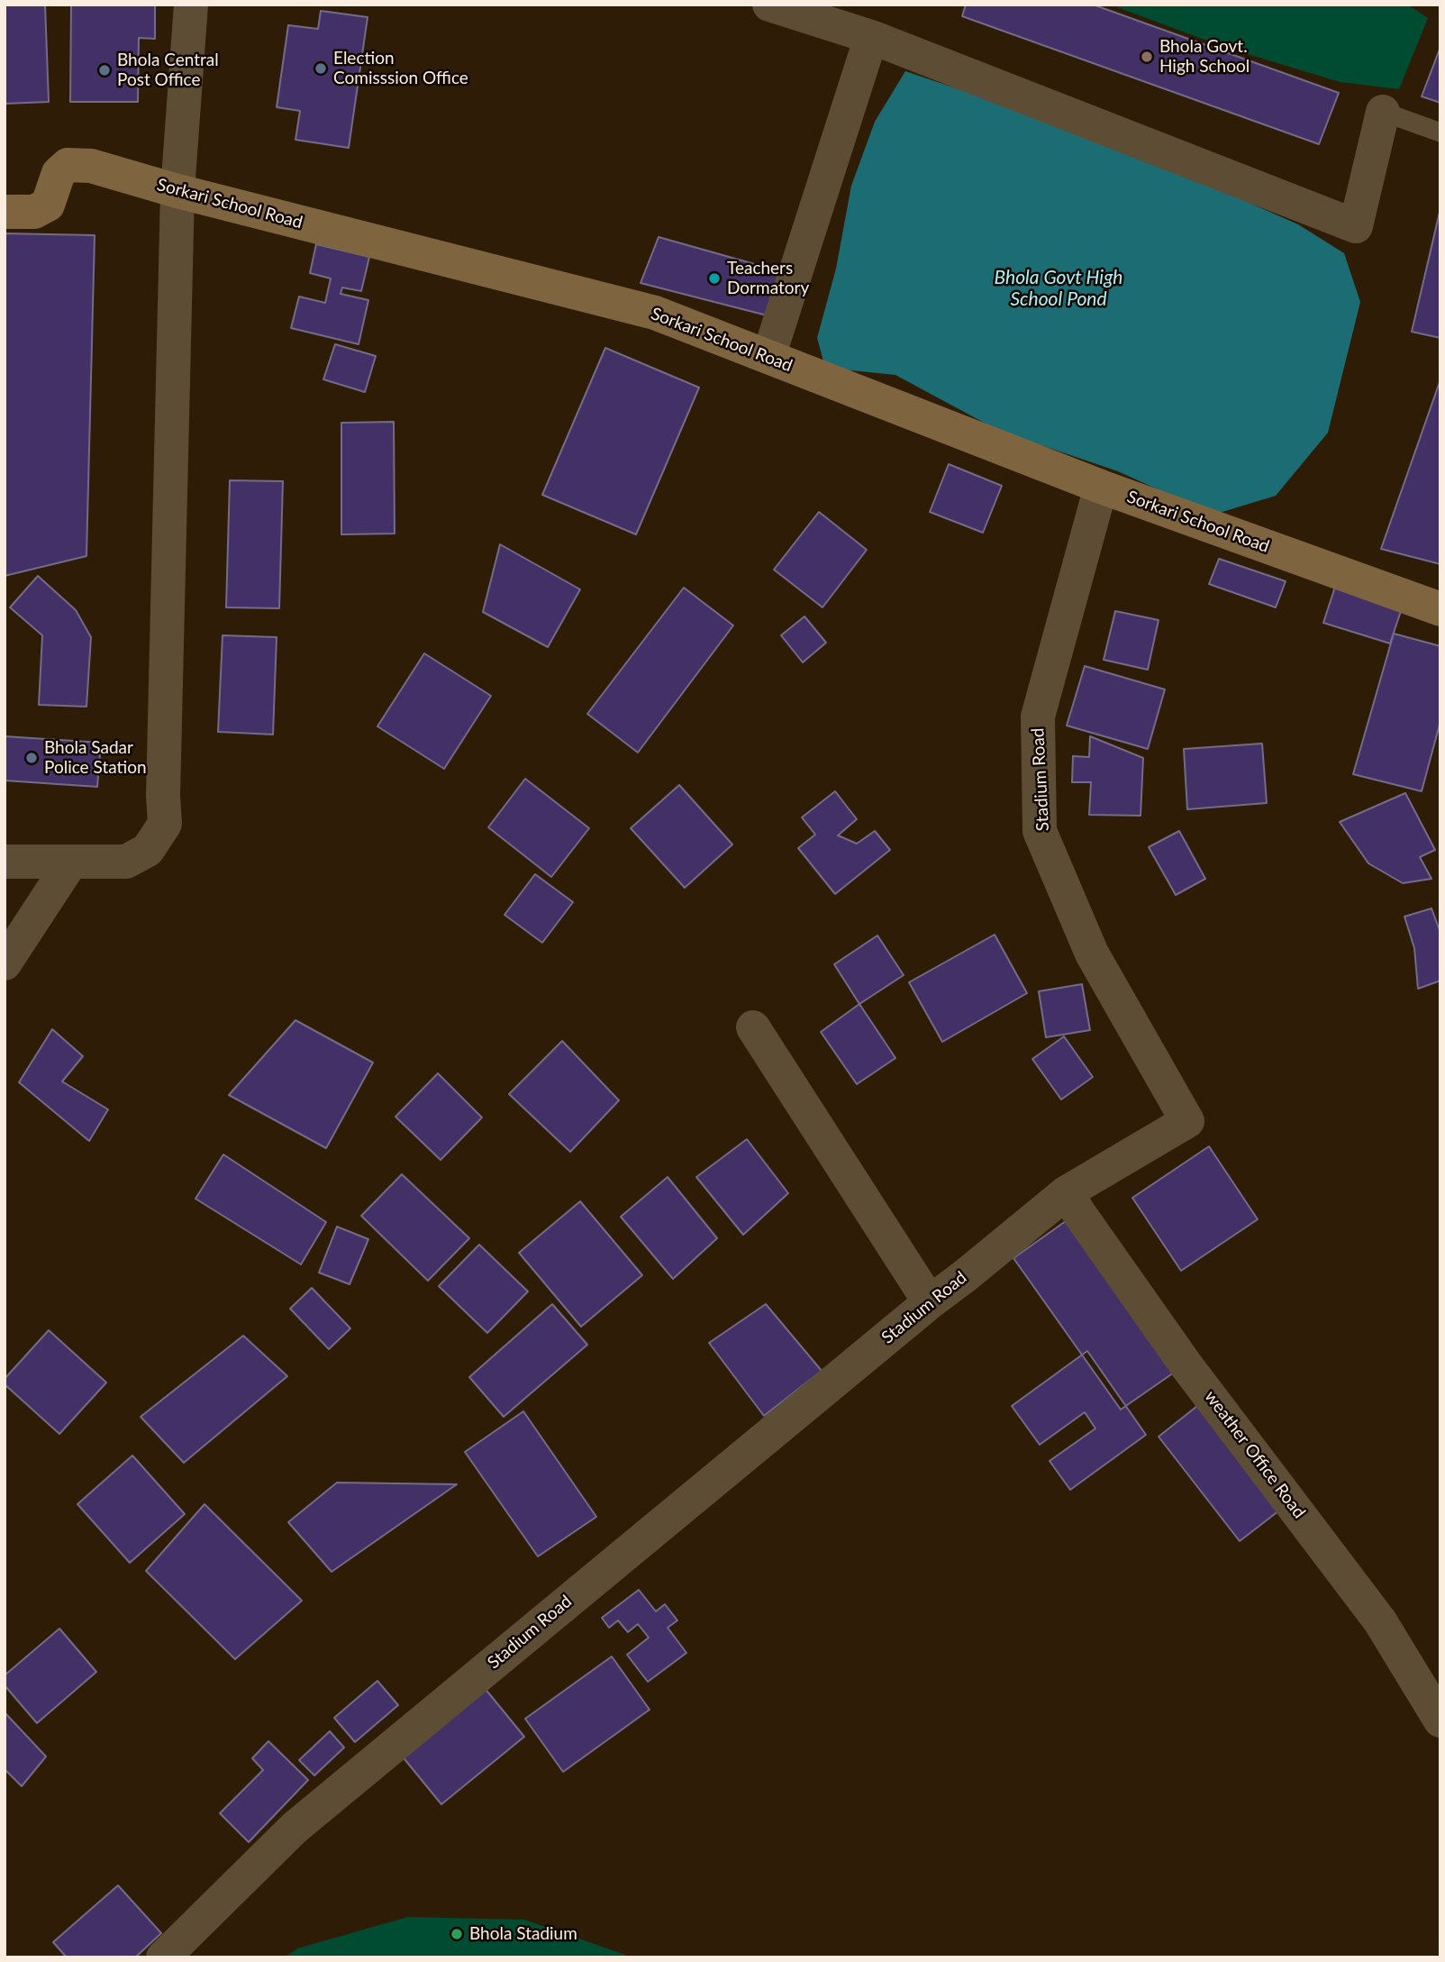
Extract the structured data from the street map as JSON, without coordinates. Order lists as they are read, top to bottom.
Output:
{
  "streets": {
    "street": ["Sorkari School Road", "Stadium Road", "weather Office Road"]
  },
  "crossings": [
    ["Sorkari School Road", "Stadium Road"],
    ["Stadium Road", "weather Office Road"]
  ],
  "water": ["Bhola Govt High School Pond"],
  "places": [
    "Bhola Govt. High School",
    "Election Comisssion Office",
    "Bhola Central Post Office",
    "Teachers Dormatory",
    "Bhola Sadar Police Station",
    "Bhola Stadium"
  ]
}
